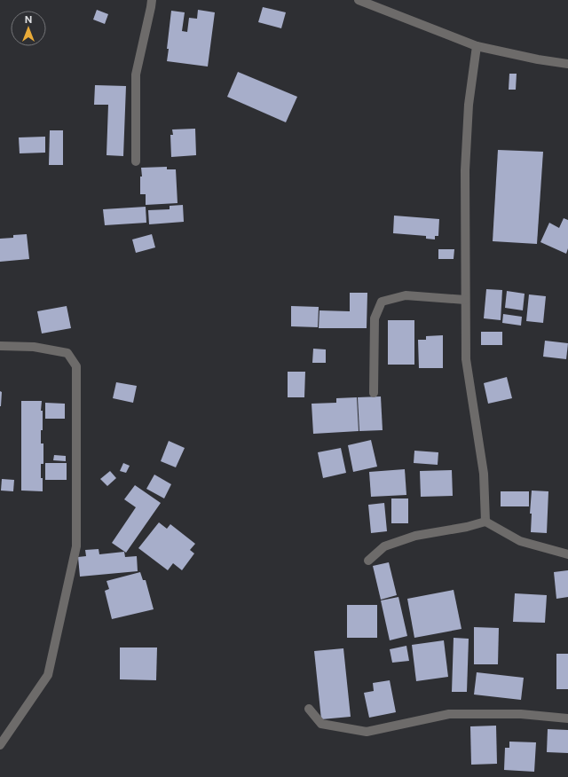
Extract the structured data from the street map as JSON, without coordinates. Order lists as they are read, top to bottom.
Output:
{
  "north": "top"
}
